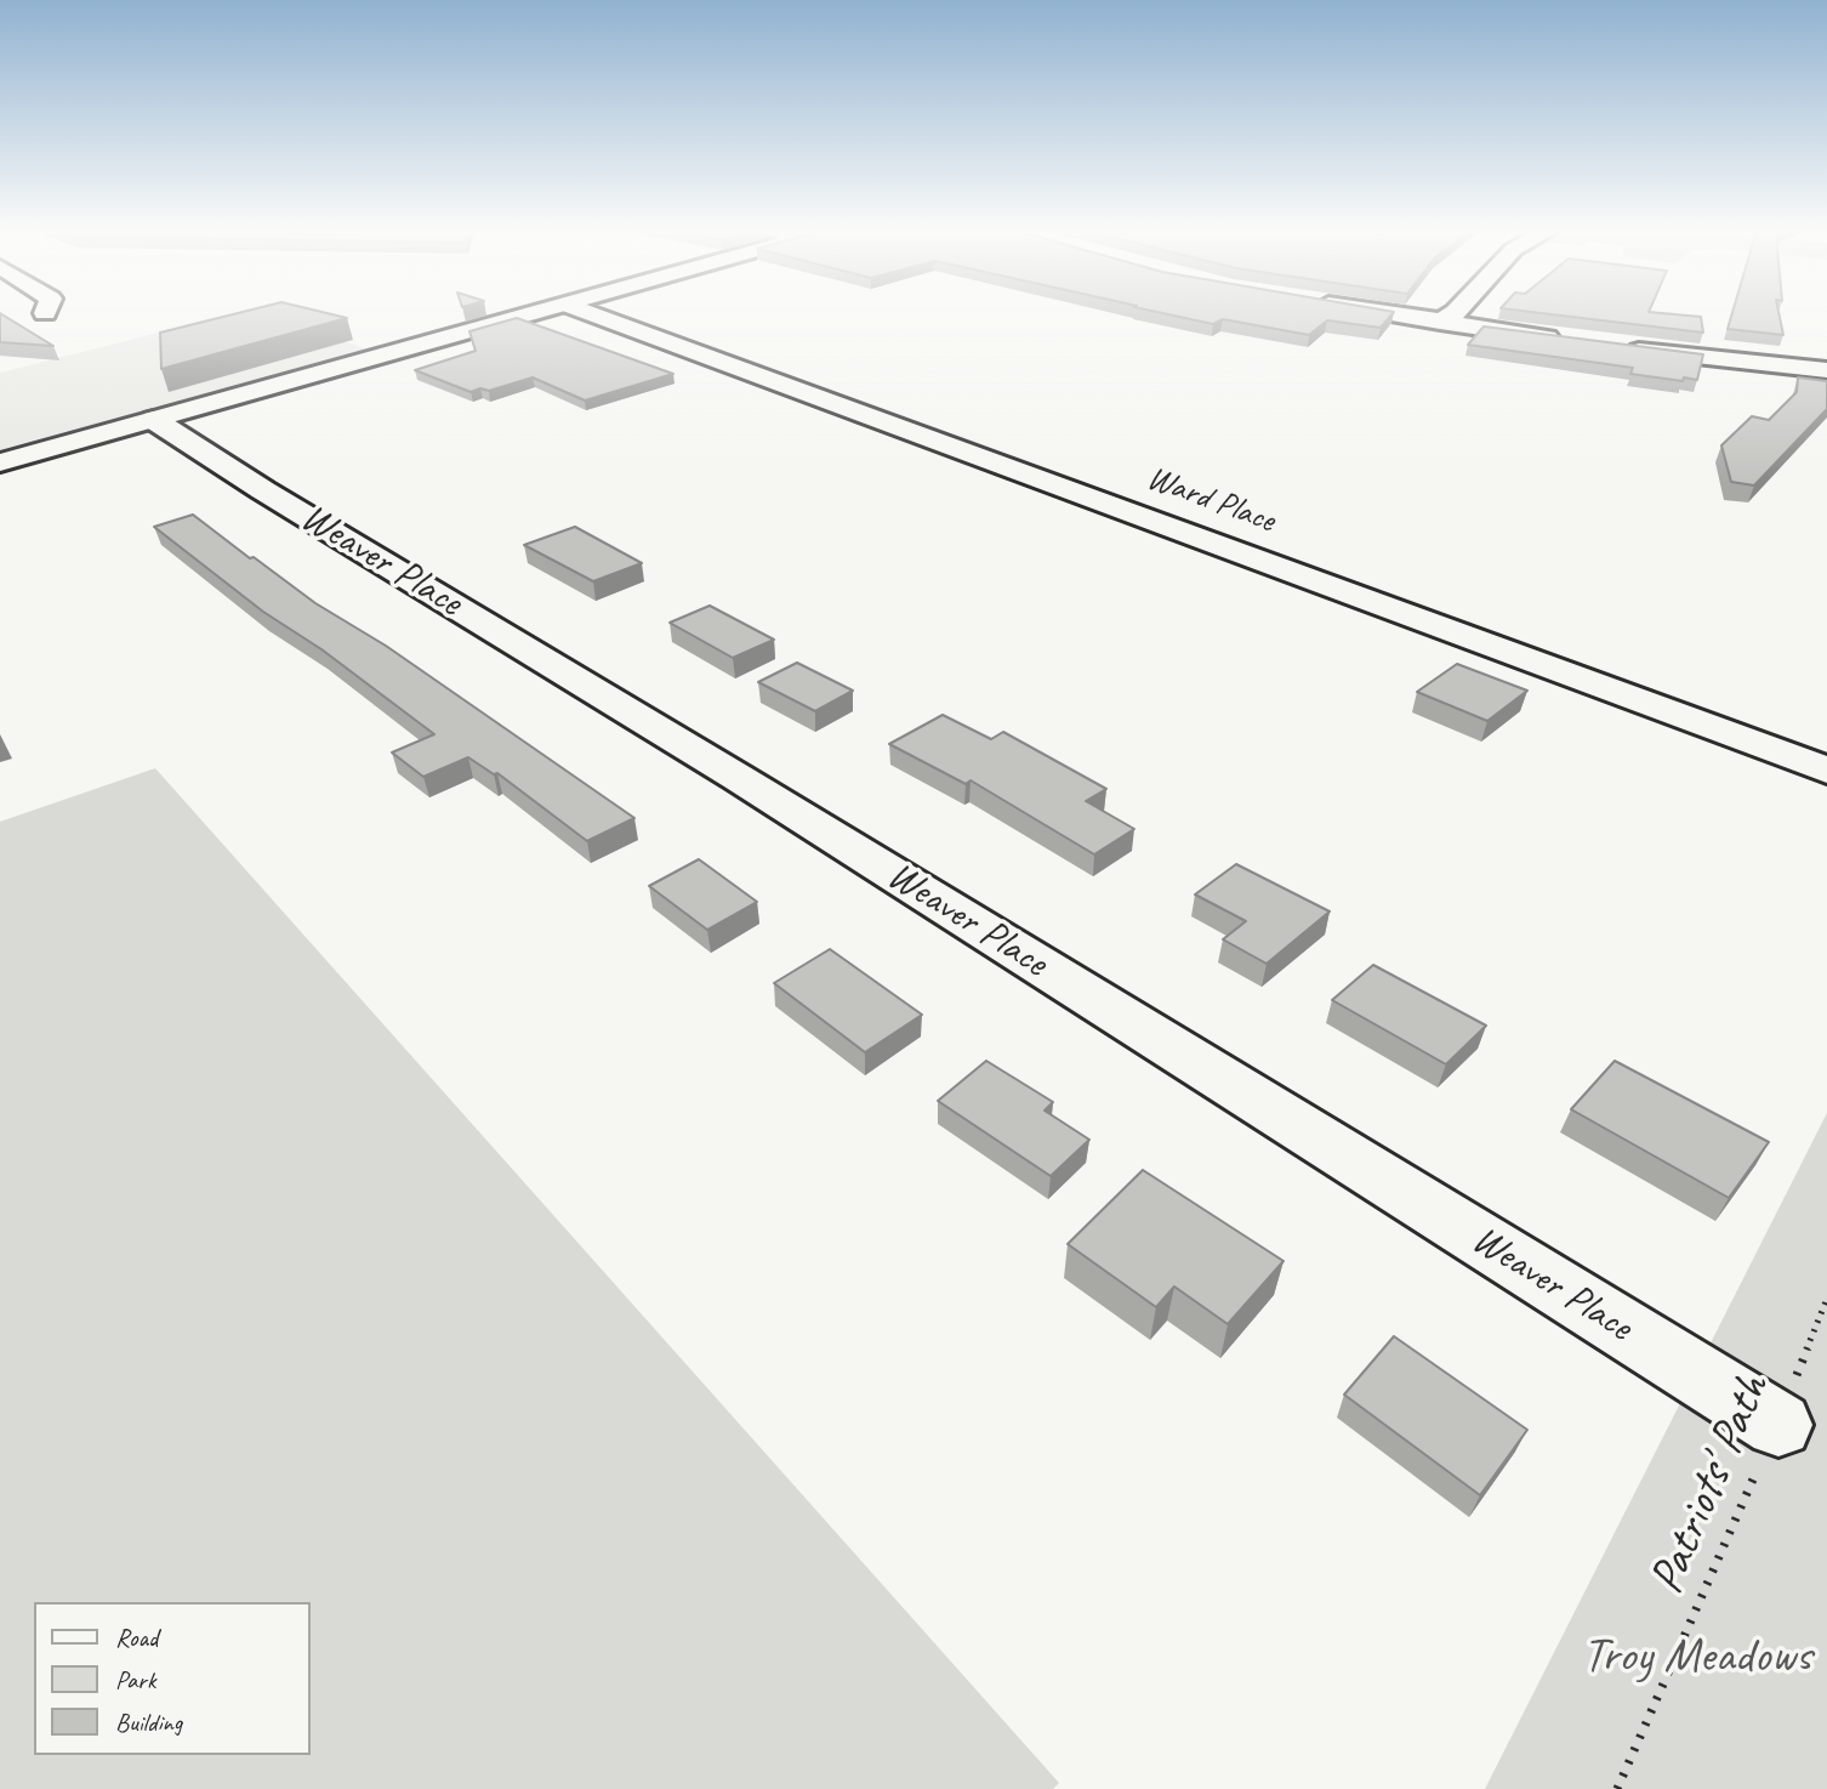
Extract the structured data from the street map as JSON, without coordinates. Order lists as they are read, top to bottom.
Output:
{
  "streets": {
    "street": ["Ward Place", "Weaver Place"],
    "path": ["Patriots' Path"]
  },
  "crossings": [
    ["Weaver Place", "Patriots' Path"]
  ],
  "parks": ["Troy Meadows"],
  "legend": ["Road", "Park", "Building"]
}
